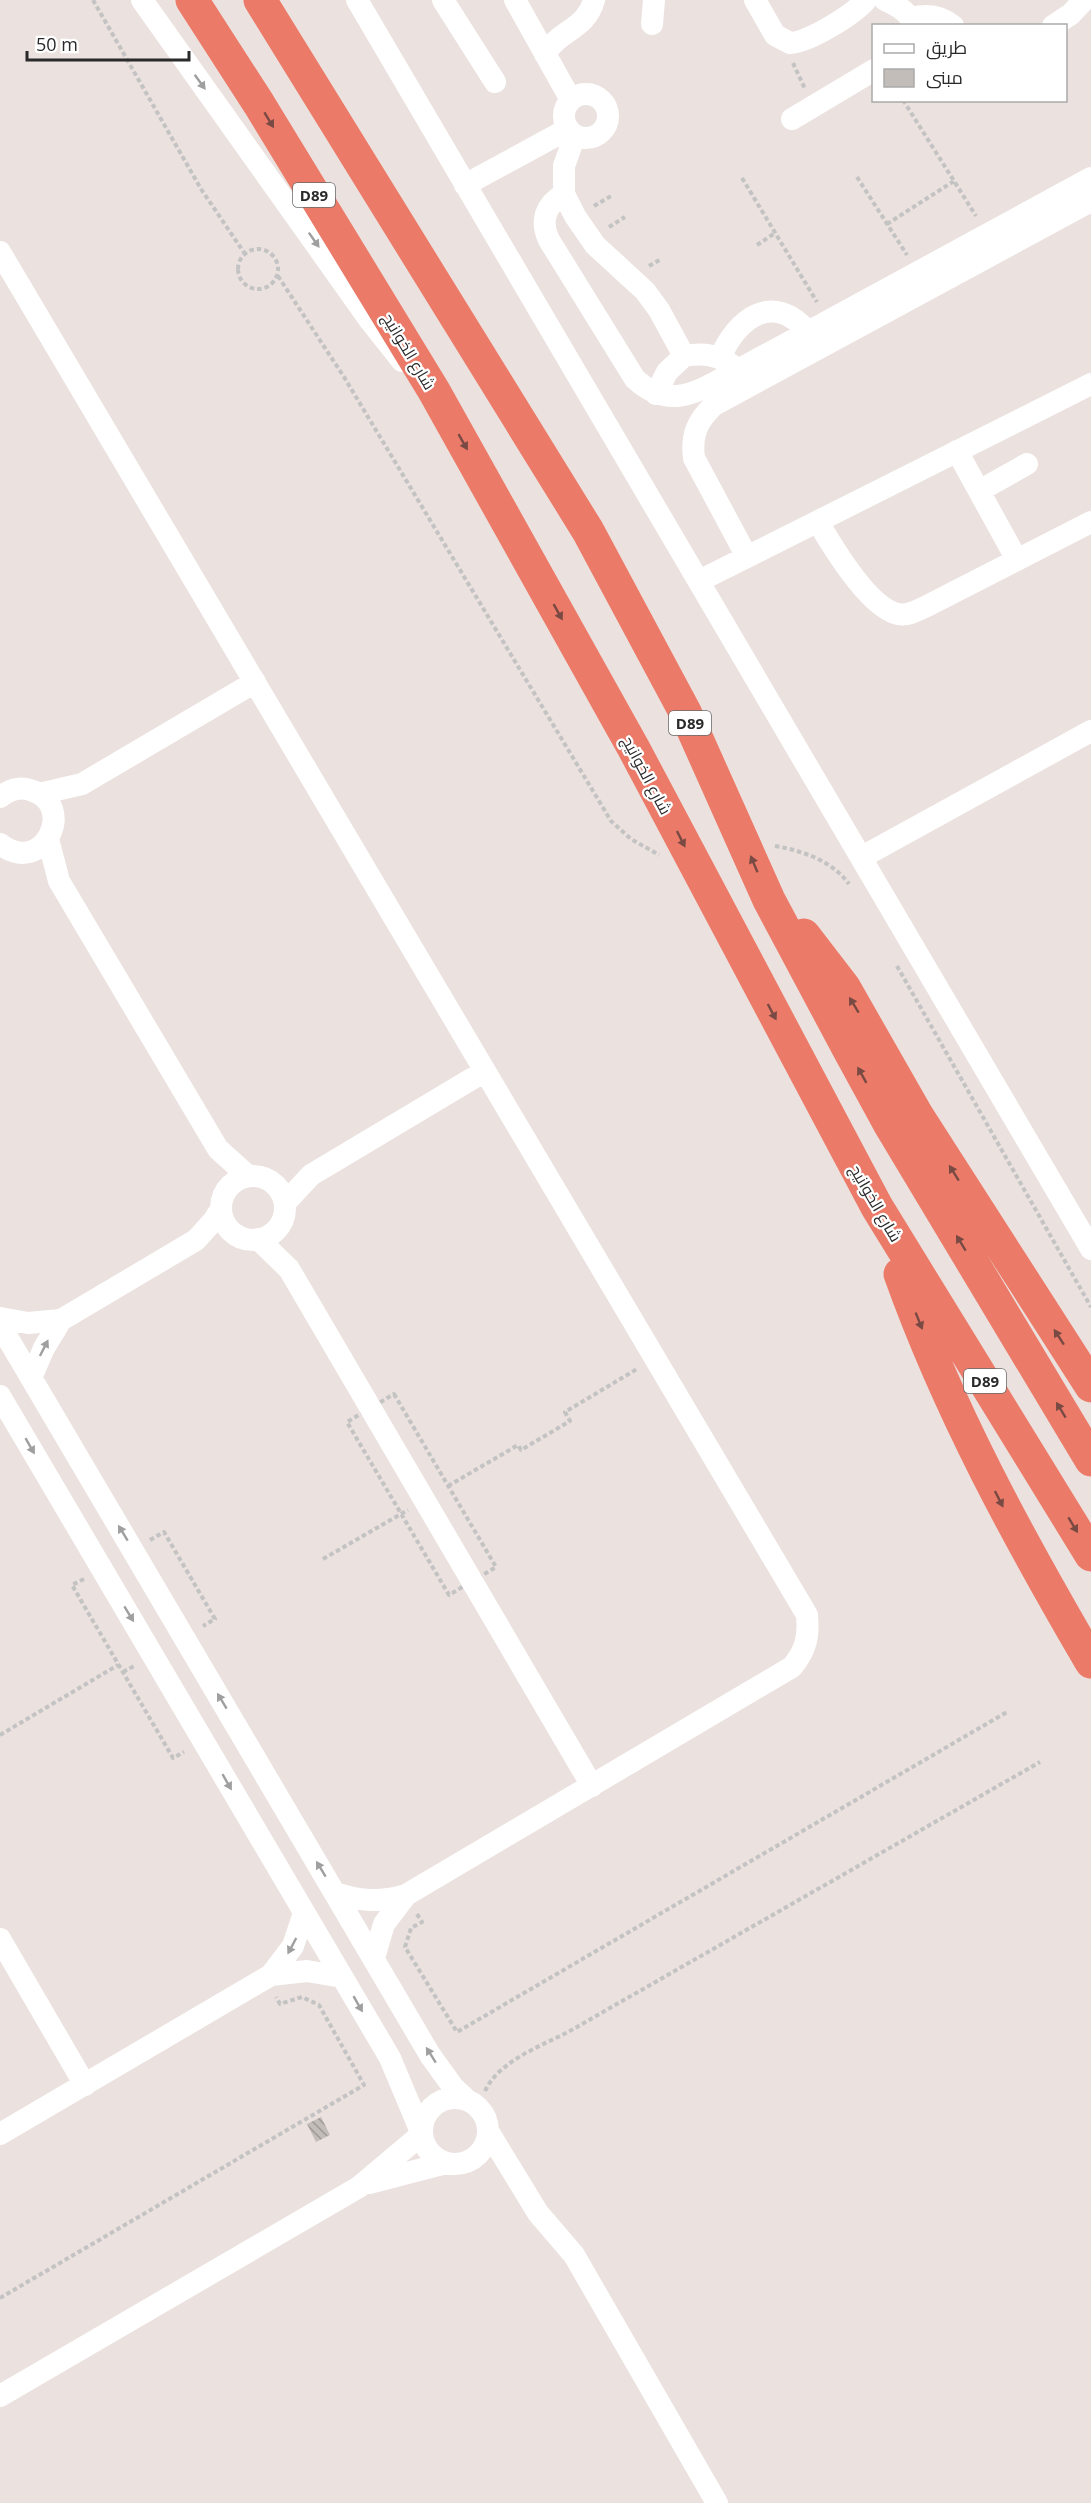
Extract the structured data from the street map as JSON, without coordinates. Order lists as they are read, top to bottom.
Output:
{
  "streets": {
    "highway": ["D89", "شارع الخوانيج"]
  },
  "legend": ["طريق", "مبنى"],
  "scale_bar": "50 m"
}
